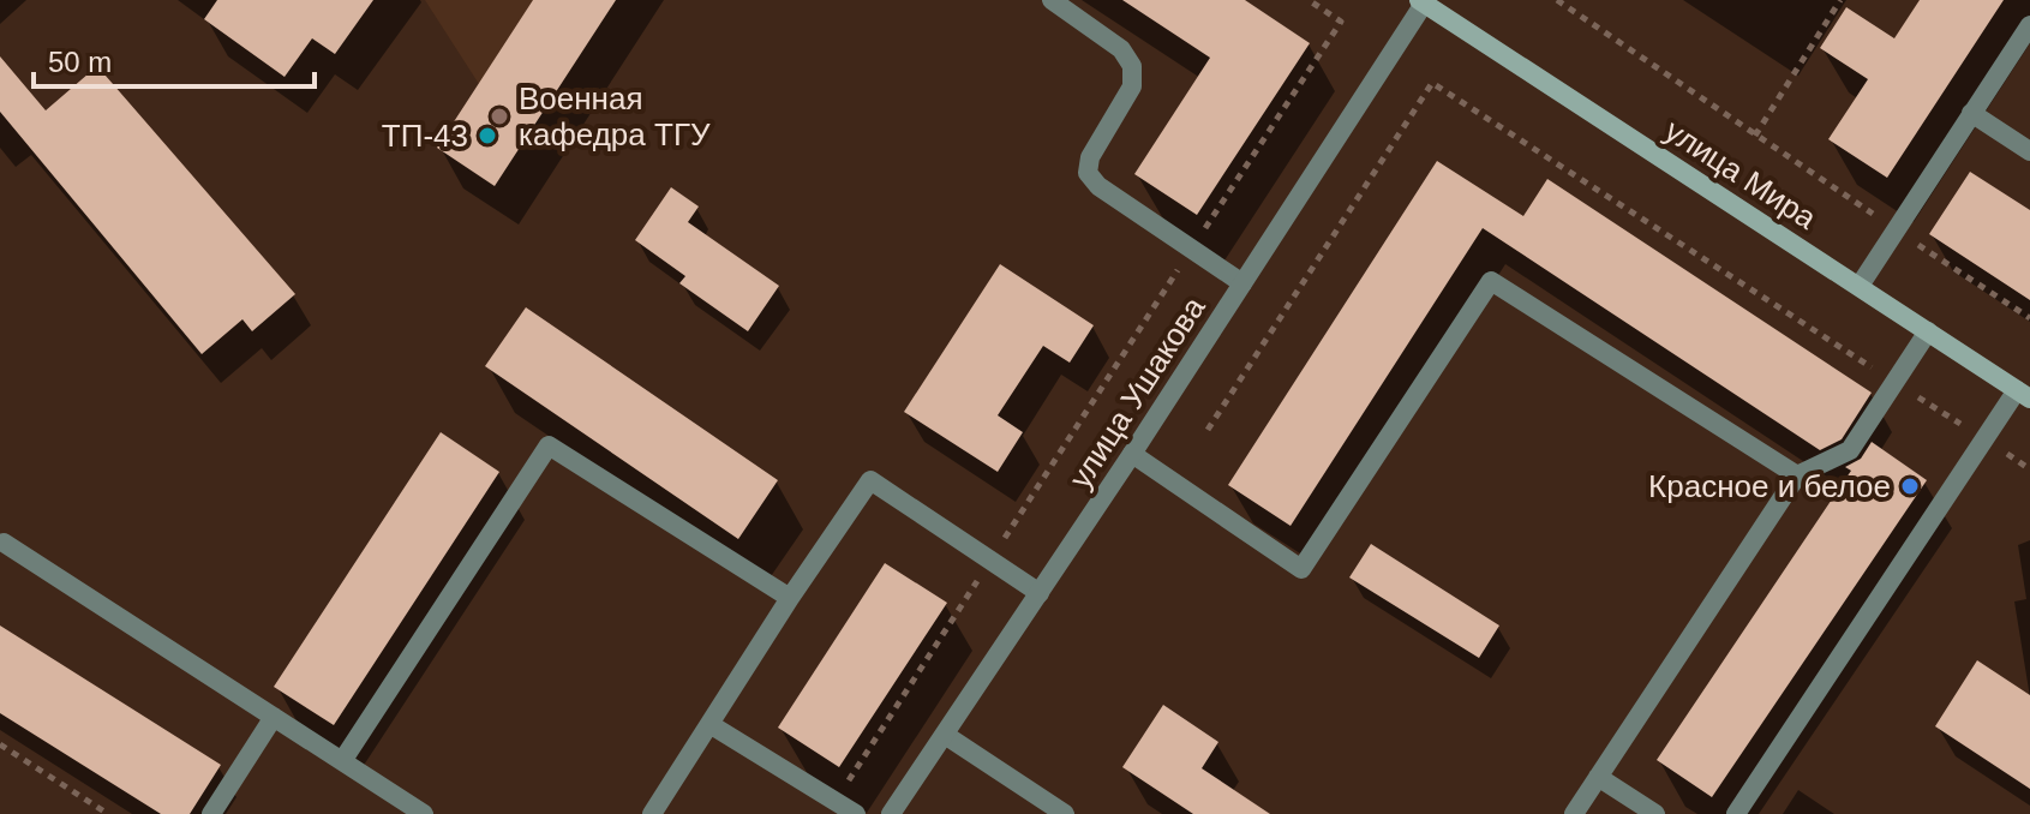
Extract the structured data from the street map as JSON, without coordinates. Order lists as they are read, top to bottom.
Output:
{
  "streets": {
    "main road": ["улица Мира"],
    "street": ["улица Ушакова"]
  },
  "crossings": [
    ["улица Мира", "улица Ушакова"]
  ],
  "places": ["Военная кафедра ТГУ", "ТП-43", "Красное и белое"],
  "scale_bar": "50 m"
}
